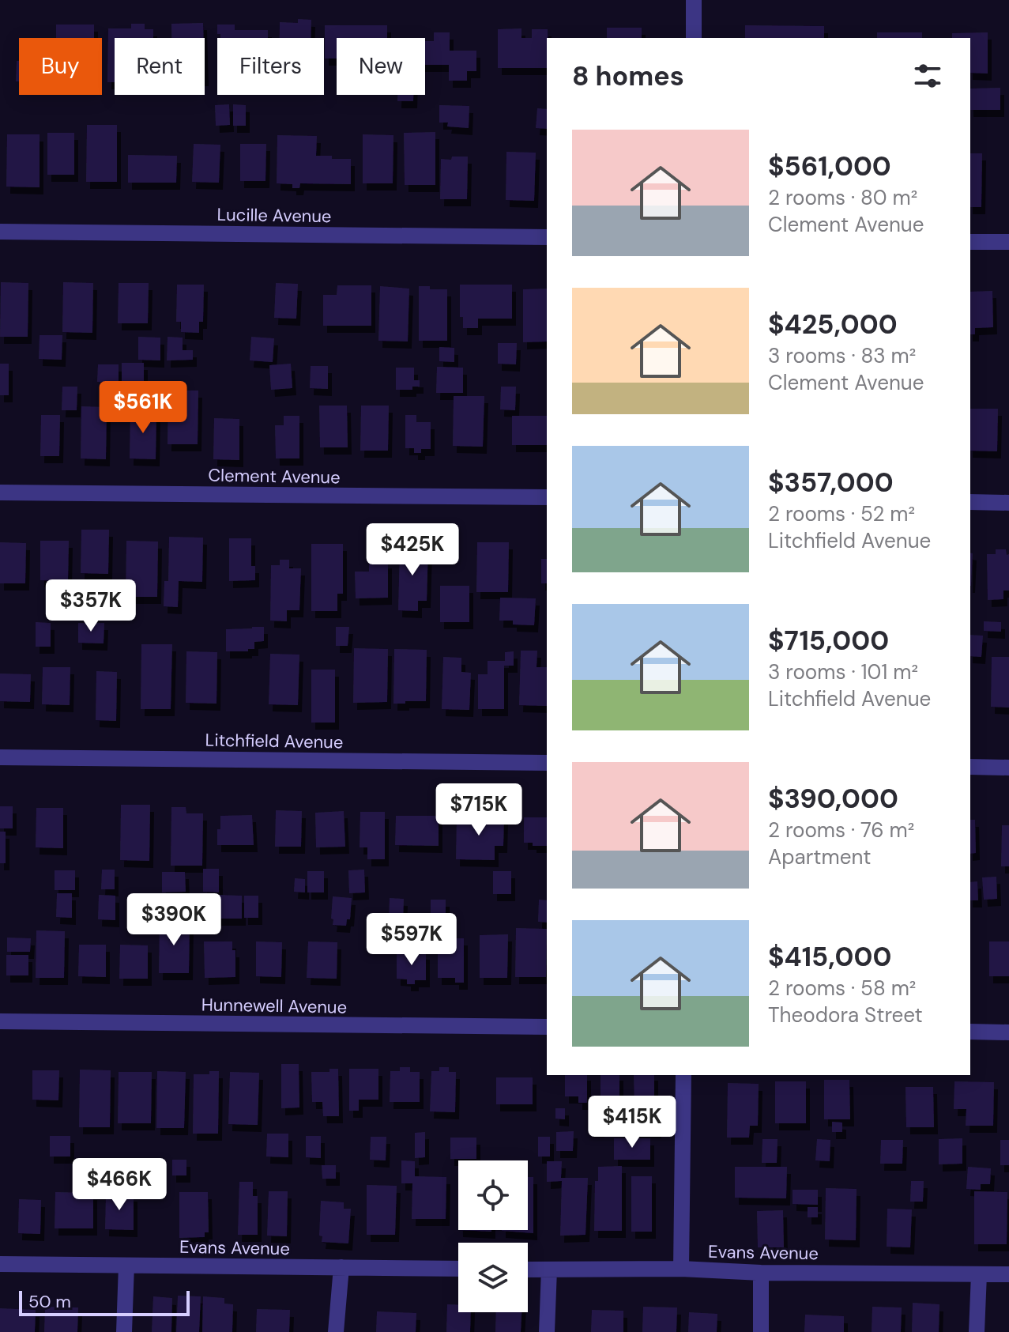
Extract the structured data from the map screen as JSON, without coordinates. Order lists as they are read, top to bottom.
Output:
{
  "streets": {
    "street": [
      "Lucille Avenue",
      "Clement Avenue",
      "Litchfield Avenue",
      "Hunnewell Avenue",
      "Evans Avenue"
    ]
  },
  "scale_bar": "50 m",
  "page": {
    "chip": [
      "Buy",
      "Rent",
      "Filters",
      "New"
    ],
    "heading": "8 homes",
    "list": [
      {
        "name": "$561,000",
        "note": "2 rooms · 80 m² · Clement Avenue"
      },
      {
        "name": "$425,000",
        "note": "3 rooms · 83 m² · Clement Avenue"
      },
      {
        "name": "$357,000",
        "note": "2 rooms · 52 m² · Litchfield Avenue"
      },
      {
        "name": "$715,000",
        "note": "3 rooms · 101 m² · Litchfield Avenue"
      },
      {
        "name": "$390,000",
        "note": "2 rooms · 76 m² · Apartment"
      },
      {
        "name": "$415,000",
        "note": "2 rooms · 58 m² · Theodora Street"
      }
    ],
    "price": [
      "$561K",
      "$425K",
      "$357K",
      "$715K",
      "$390K",
      "$597K",
      "$415K",
      "$466K"
    ],
    "scale": "50 m"
  }
}
